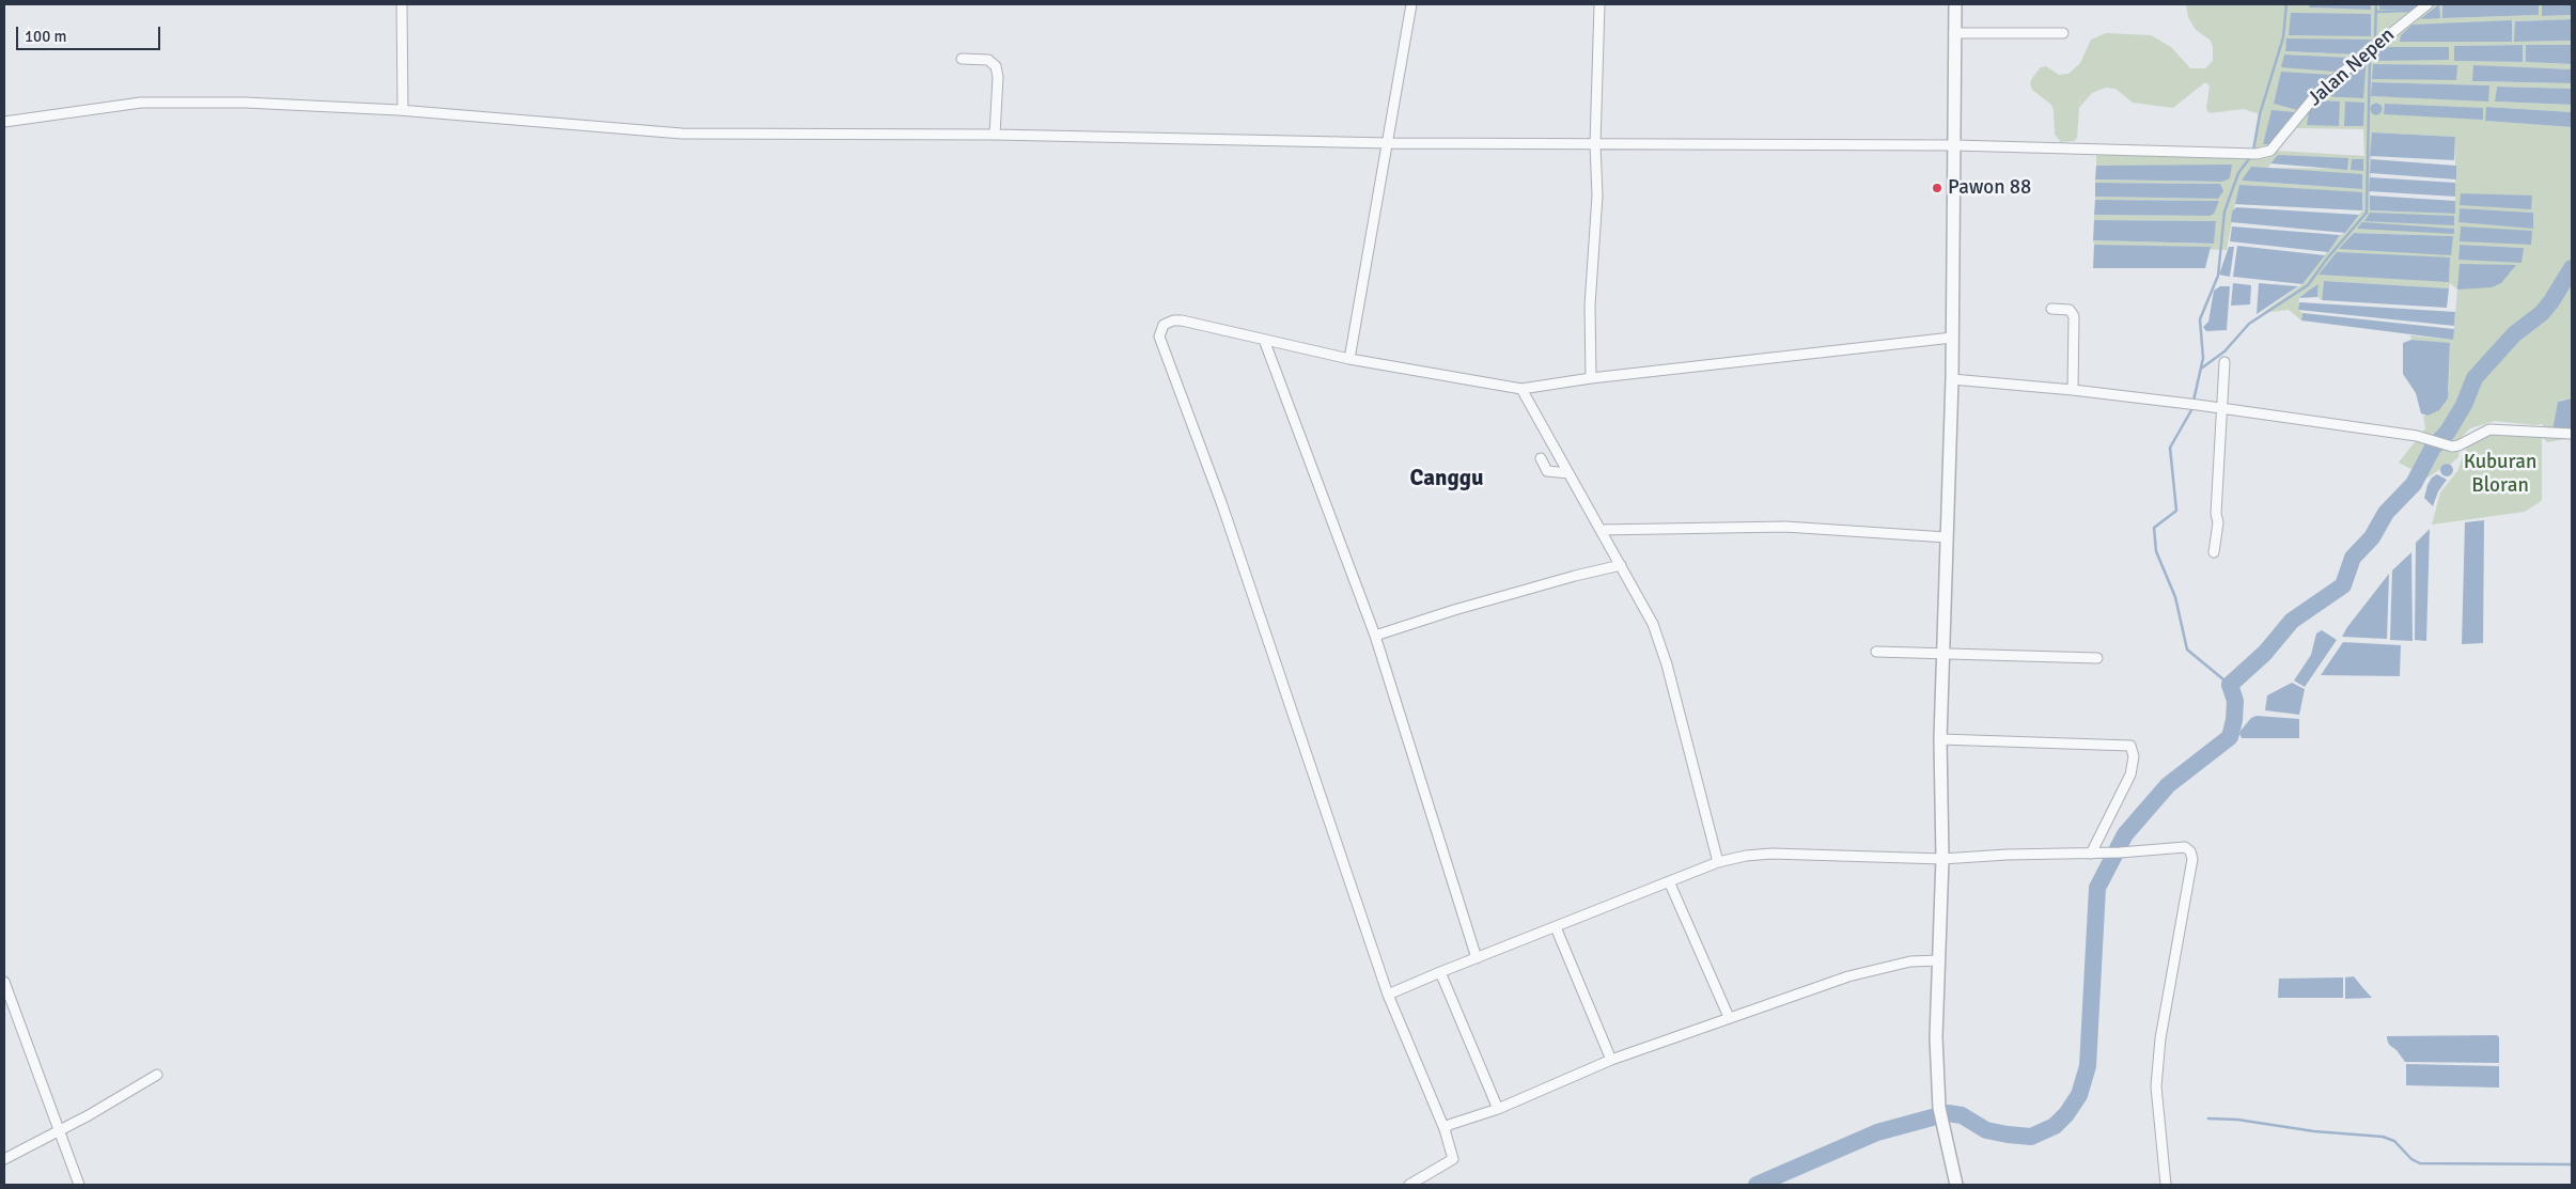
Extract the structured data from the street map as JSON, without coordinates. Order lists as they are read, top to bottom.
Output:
{
  "streets": {
    "street": ["Jalan Nepen"]
  },
  "districts": ["Canggu"],
  "parks": ["Kuburan Bloran"],
  "places": ["Pawon 88"],
  "scale_bar": "100 m"
}
